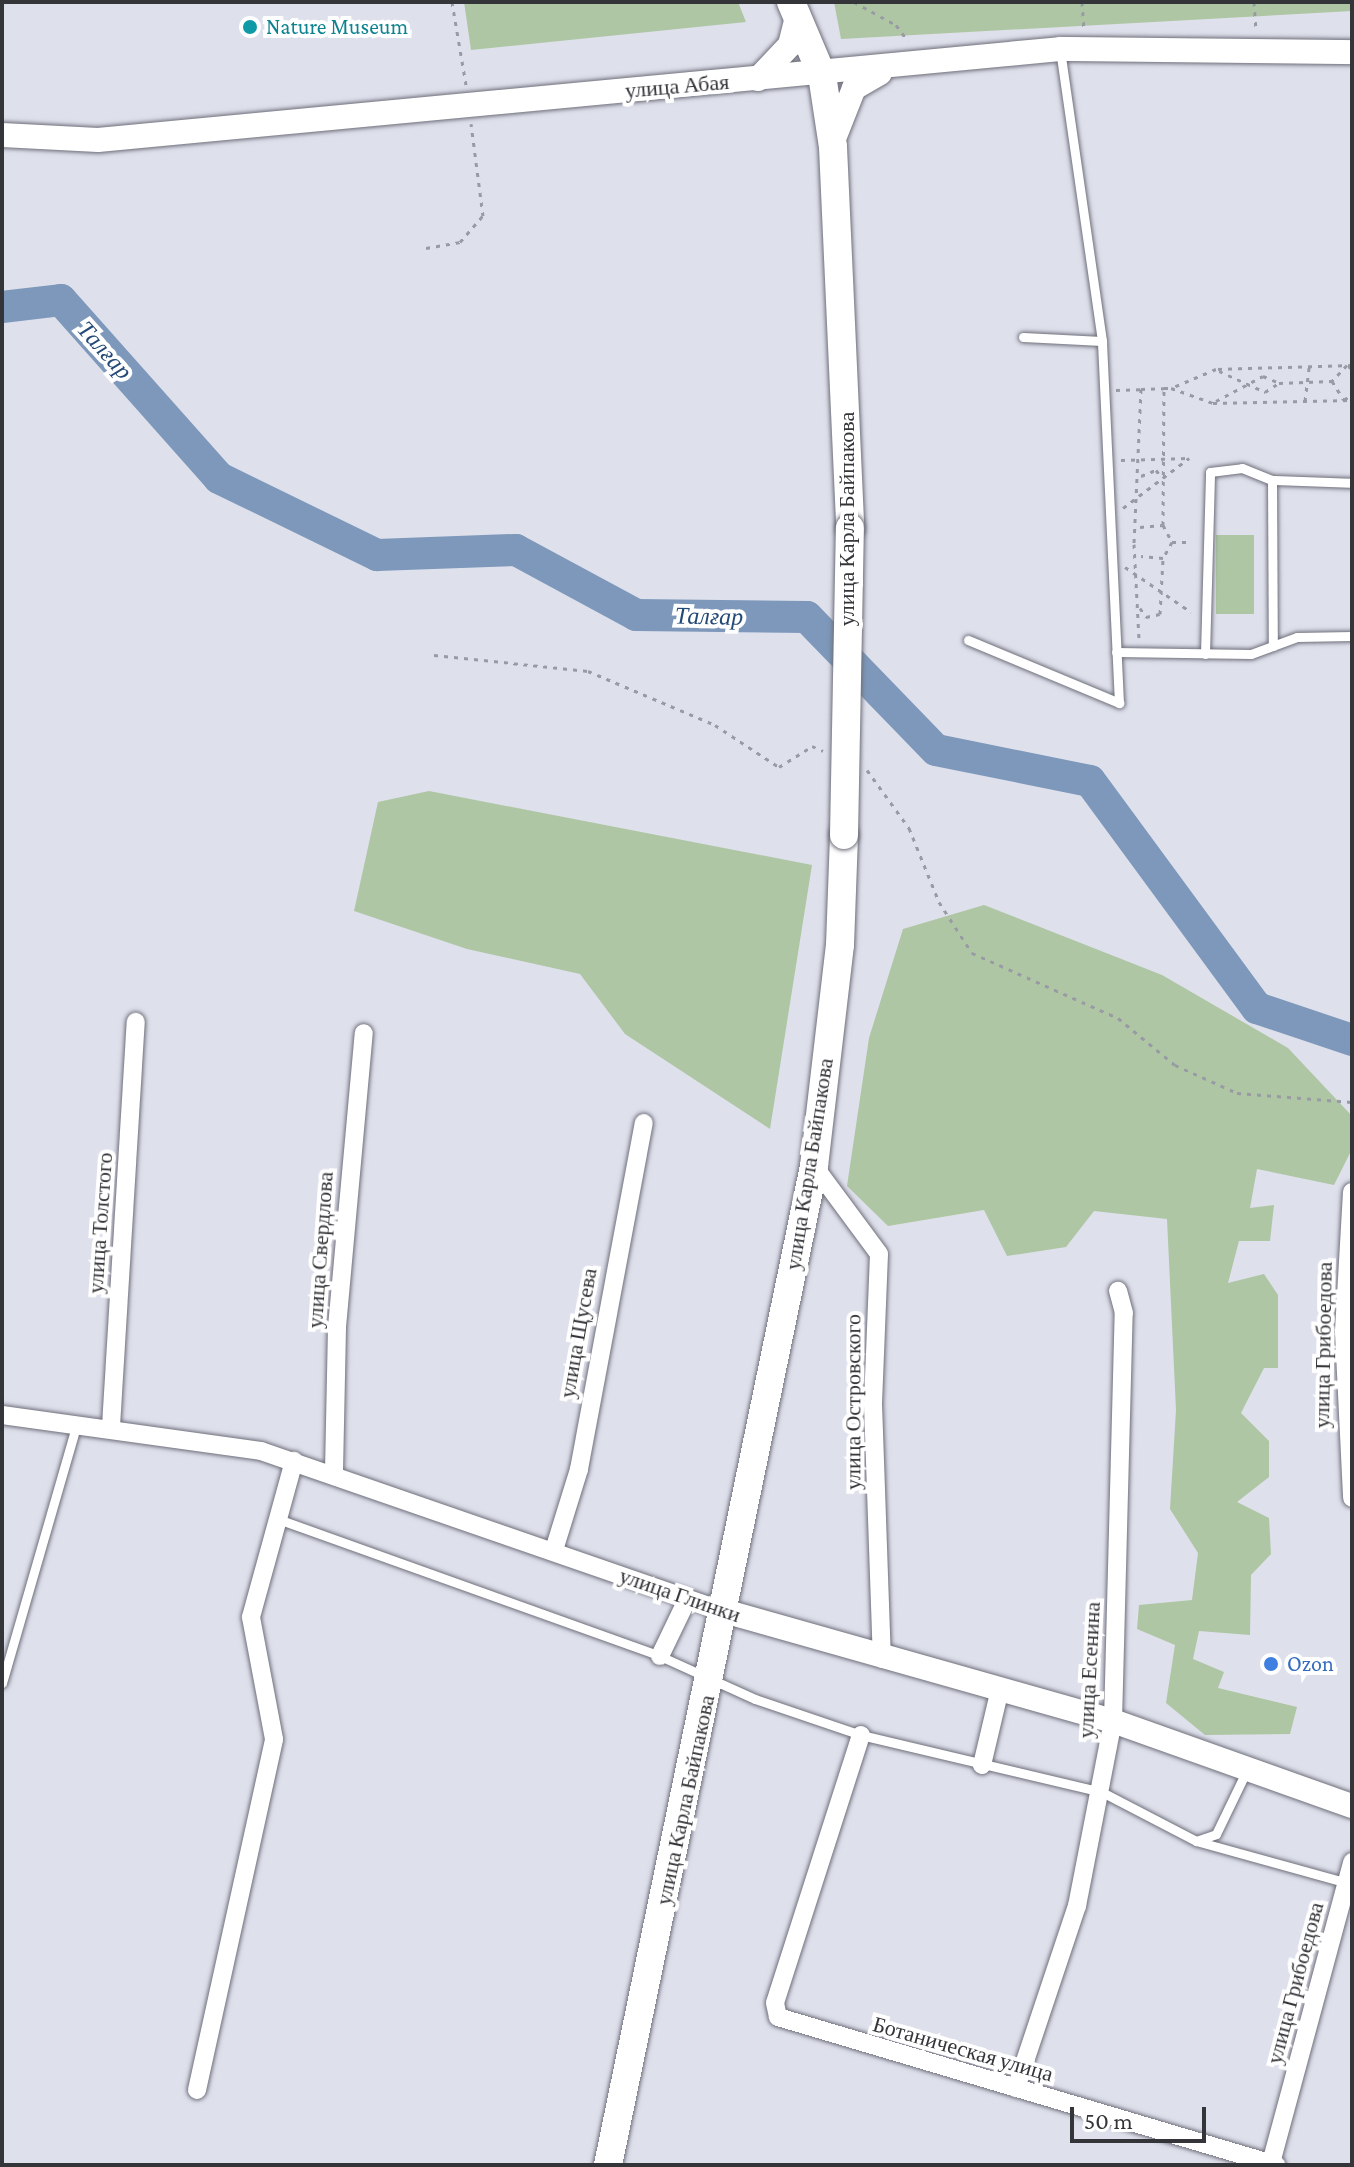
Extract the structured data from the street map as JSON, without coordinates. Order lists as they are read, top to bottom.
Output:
{
  "streets": {
    "main road": ["улица Карла Байпакова"],
    "street": [
      "улица Абая",
      "улица Толстого",
      "улица Свердлова",
      "улица Щусева",
      "улица Грибоедова",
      "улица Островского",
      "улица Глинки",
      "улица Есенина",
      "Ботаническая улица"
    ]
  },
  "crossings": [
    ["улица Абая", "улица Карла Байпакова"],
    ["улица Карла Байпакова", "улица Островского"],
    ["улица Карла Байпакова", "улица Глинки"],
    ["улица Толстого", "улица Глинки"],
    ["улица Свердлова", "улица Глинки"],
    ["улица Щусева", "улица Глинки"],
    ["улица Грибоедова", "Ботаническая улица"],
    ["улица Островского", "улица Глинки"],
    ["улица Глинки", "улица Есенина"],
    ["улица Есенина", "Ботаническая улица"]
  ],
  "water": ["Талғар"],
  "places": ["Nature Museum", "Ozon"],
  "scale_bar": "50 m"
}
